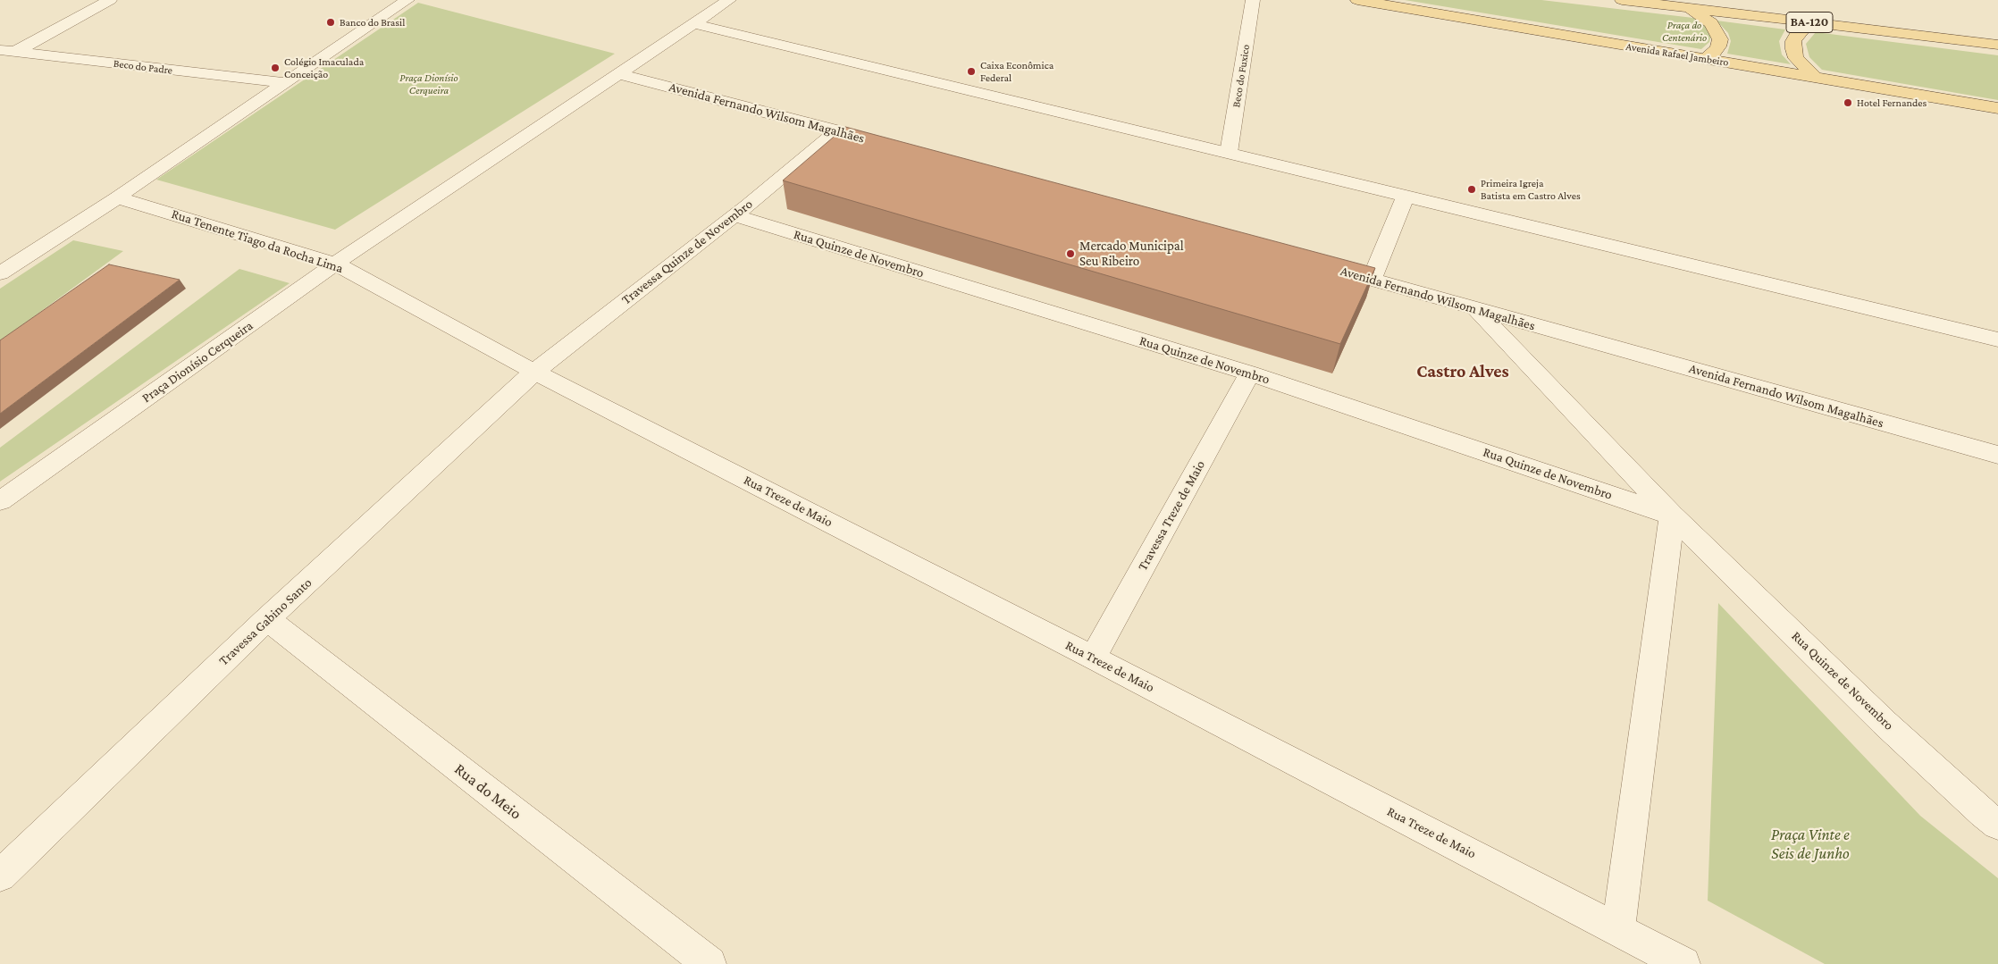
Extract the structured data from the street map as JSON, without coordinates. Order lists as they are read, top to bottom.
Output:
{
  "streets": {
    "main road": ["BA-120", "Avenida Rafael Jambeiro"],
    "street": [
      "Beco do Padre",
      "Beco do Fuxico",
      "Avenida Fernando Wilsom Magalhães",
      "Rua Tenente Tiago da Rocha Lima",
      "Travessa Quinze de Novembro",
      "Rua Quinze de Novembro",
      "Praça Dionísio Cerqueira",
      "Rua Treze de Maio",
      "Travessa Treze de Maio",
      "Travessa Gabino Santo",
      "Rua do Meio"
    ]
  },
  "crossings": [
    ["Avenida Fernando Wilsom Magalhães", "Travessa Quinze de Novembro"],
    ["Avenida Fernando Wilsom Magalhães", "Rua Quinze de Novembro"],
    ["Avenida Fernando Wilsom Magalhães", "Praça Dionísio Cerqueira"],
    ["Rua Tenente Tiago da Rocha Lima", "Travessa Quinze de Novembro"],
    ["Rua Tenente Tiago da Rocha Lima", "Praça Dionísio Cerqueira"],
    ["Rua Tenente Tiago da Rocha Lima", "Rua Treze de Maio"],
    ["Rua Tenente Tiago da Rocha Lima", "Travessa Gabino Santo"],
    ["Travessa Quinze de Novembro", "Rua Quinze de Novembro"],
    ["Travessa Quinze de Novembro", "Rua Treze de Maio"],
    ["Travessa Quinze de Novembro", "Travessa Gabino Santo"],
    ["Rua Quinze de Novembro", "Travessa Treze de Maio"],
    ["Rua Treze de Maio", "Travessa Treze de Maio"],
    ["Rua Treze de Maio", "Travessa Gabino Santo"],
    ["Travessa Gabino Santo", "Rua do Meio"]
  ],
  "districts": ["Castro Alves"],
  "parks": ["Praça do Centenário", "Praça Dionísio Cerqueira", "Praça Vinte e Seis de Junho"],
  "places": [
    "Banco do Brasil",
    "Colégio Imaculada Conceição",
    "Caixa Econômica Federal",
    "Hotel Fernandes",
    "Primeira Igreja Batista em Castro Alves",
    "Mercado Municipal Seu Ribeiro"
  ]
}
